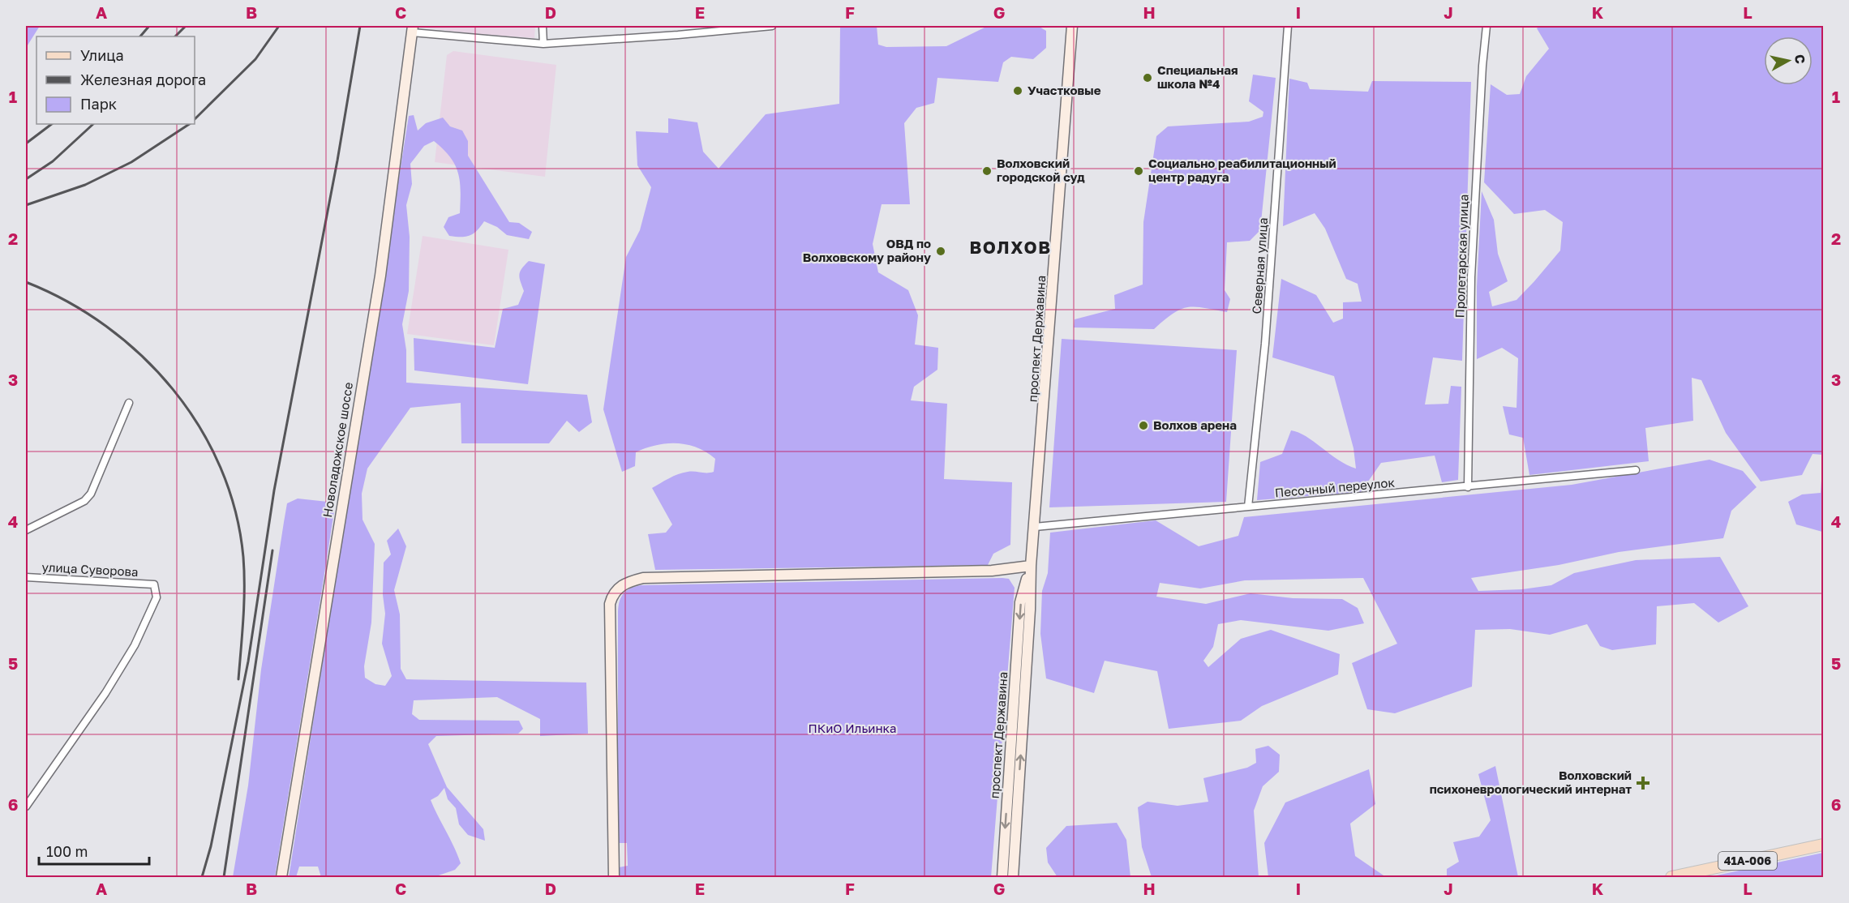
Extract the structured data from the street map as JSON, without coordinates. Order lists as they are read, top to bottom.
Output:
{
  "streets": {
    "main road": ["проспект Державина", "Новоладожское шоссе", "41А-006"],
    "street": [
      "Пролетарская улица",
      "Северная улица",
      "Песочный переулок",
      "улица Суворова"
    ]
  },
  "crossings": [
    ["Пролетарская улица", "Песочный переулок"],
    ["Северная улица", "Песочный переулок"],
    ["проспект Державина", "Песочный переулок"]
  ],
  "districts": ["ВОЛХОВ"],
  "parks": ["ПКиО Ильинка"],
  "places": {
    "other": [
      "Специальная школа №4",
      "Участковые",
      "Волховский городской суд",
      "Социально реабилитационный центр радуга",
      "ОВД по Волховскому району",
      "Волхов арена"
    ],
    "health": ["Волховский психоневрологический интернат"]
  },
  "legend": ["Улица", "Железная дорога", "Парк"],
  "scale_bar": "100 m",
  "north": "right",
  "grid": {
    "columns": [
      "A",
      "B",
      "C",
      "D",
      "E",
      "F",
      "G",
      "H",
      "I",
      "J",
      "K",
      "L"
    ],
    "rows": [
      "1",
      "2",
      "3",
      "4",
      "5",
      "6"
    ]
  }
}
